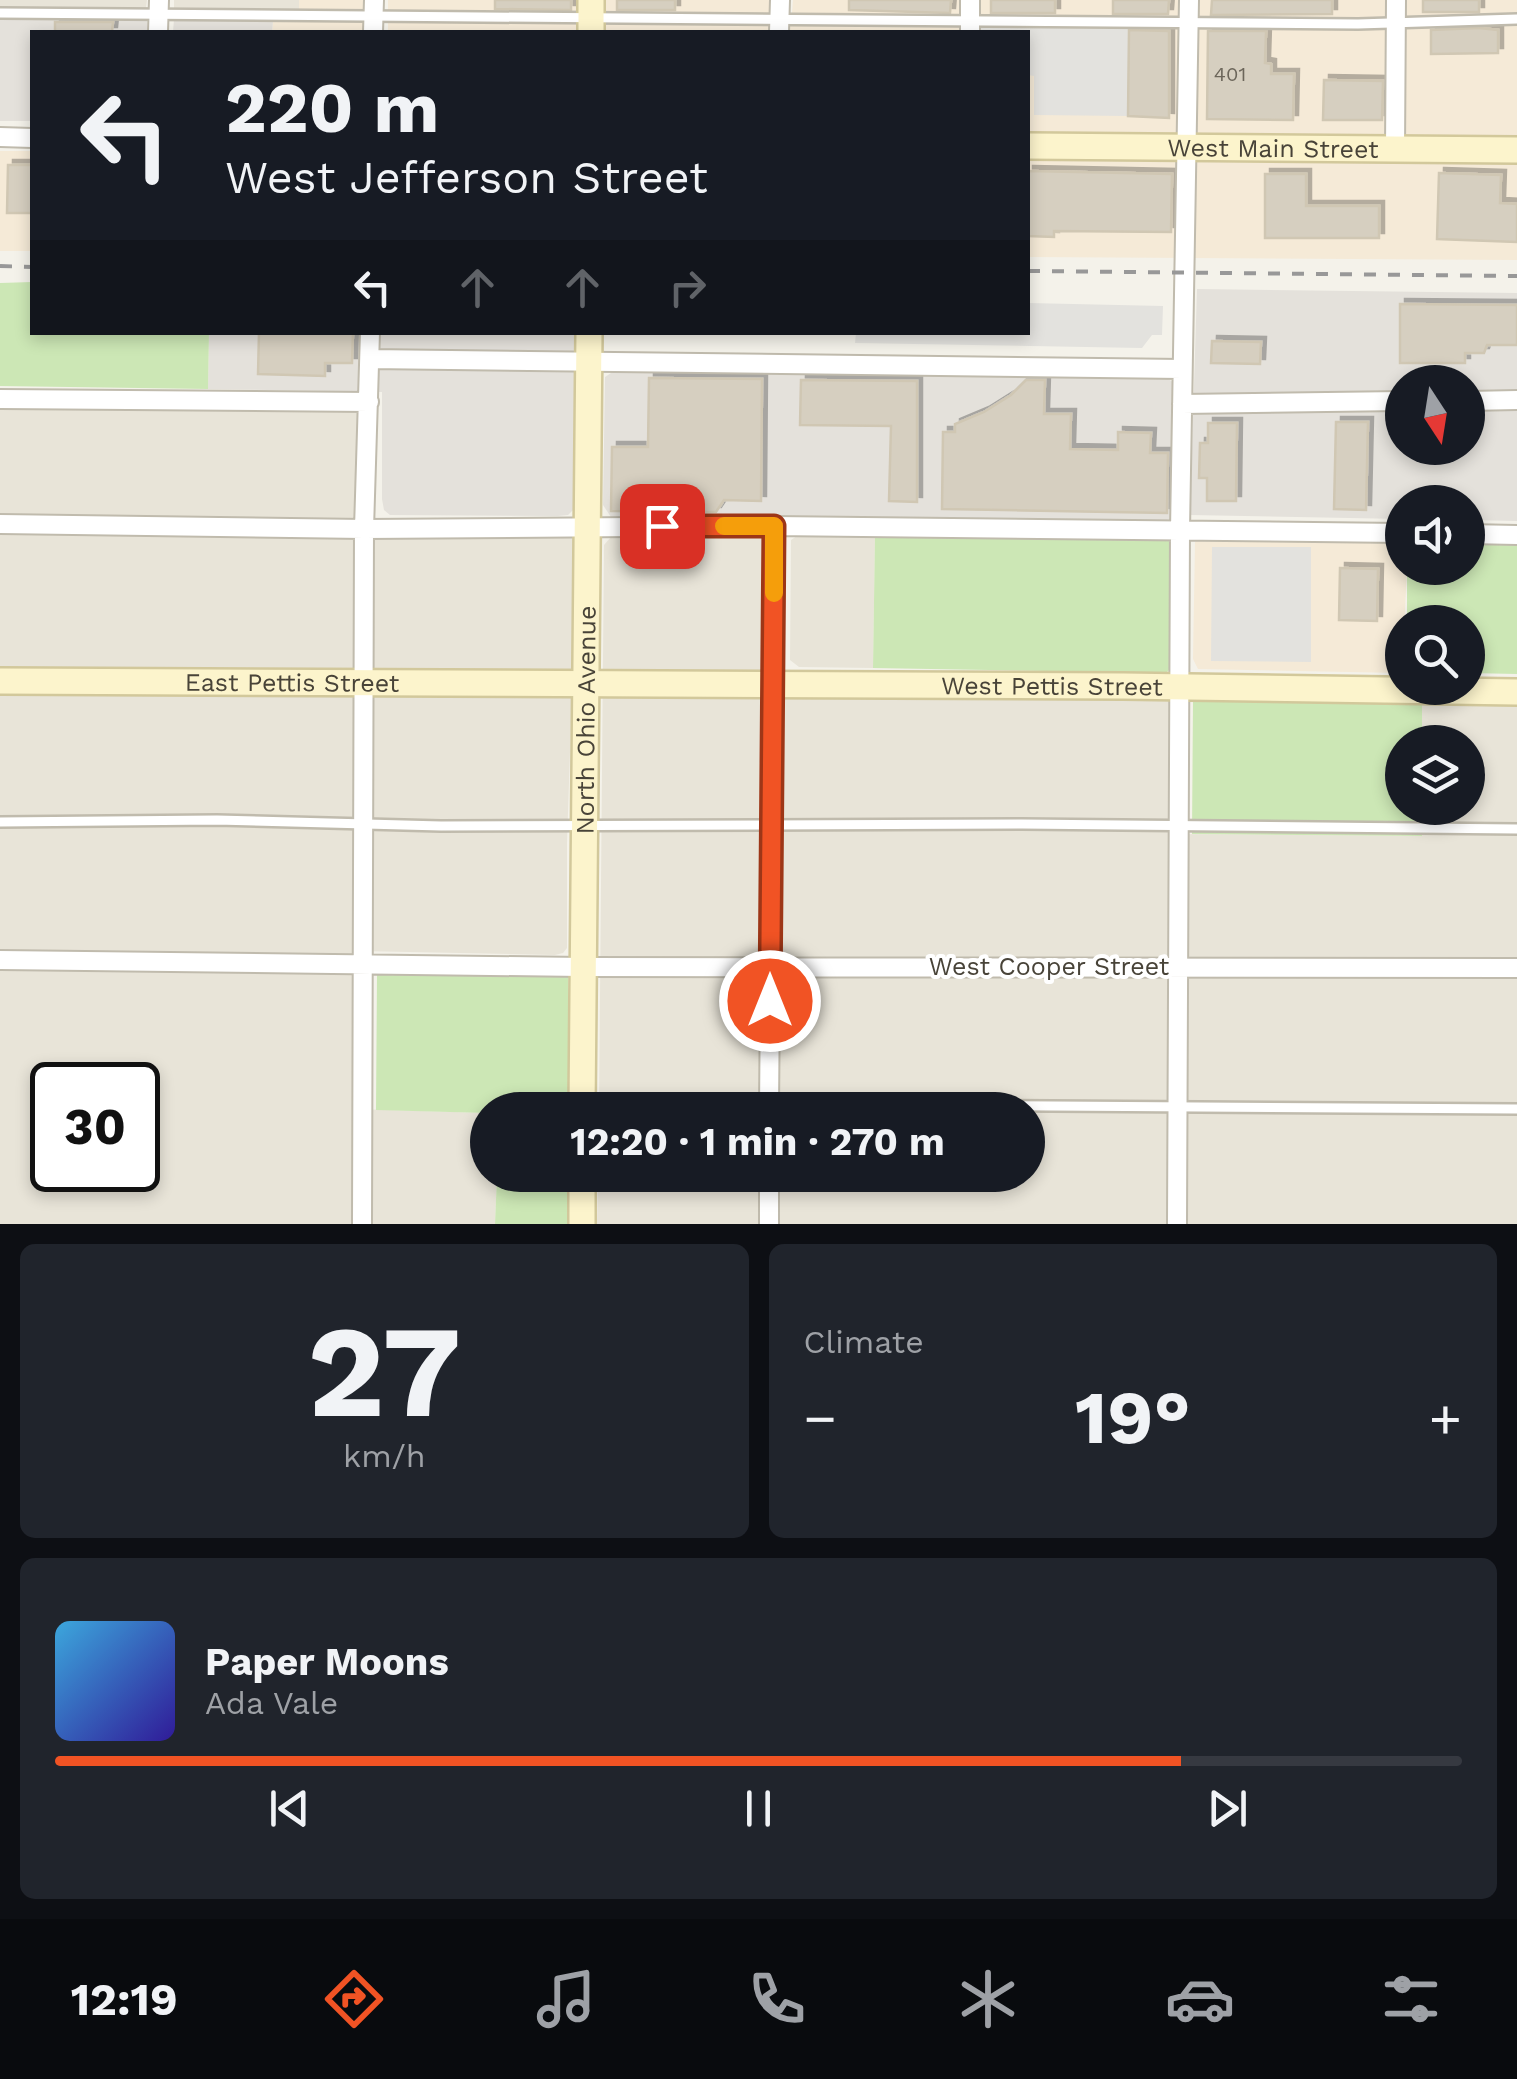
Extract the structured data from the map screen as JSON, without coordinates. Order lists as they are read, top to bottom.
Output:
{
  "streets": {
    "street": [
      "West Main Street",
      "East Pettis Street",
      "West Pettis Street",
      "North Ohio Avenue",
      "West Cooper Street"
    ]
  },
  "crossings": [
    ["East Pettis Street", "West Pettis Street"],
    ["East Pettis Street", "North Ohio Avenue"],
    ["West Pettis Street", "North Ohio Avenue"],
    ["North Ohio Avenue", "West Cooper Street"]
  ],
  "house_numbers": ["401"],
  "north": "bottom",
  "page": {
    "turn": ["220 m", "West Jefferson Street"],
    "limit": "30",
    "trip": "12:20 · 1 min · 270 m",
    "tile": [
      ["27", "km/h"],
      "Climate"
    ],
    "heat": ["−", "19°", "+"],
    "song": ["Paper Moons", "Ada Vale"],
    "tabs": "12:19"
  }
}
